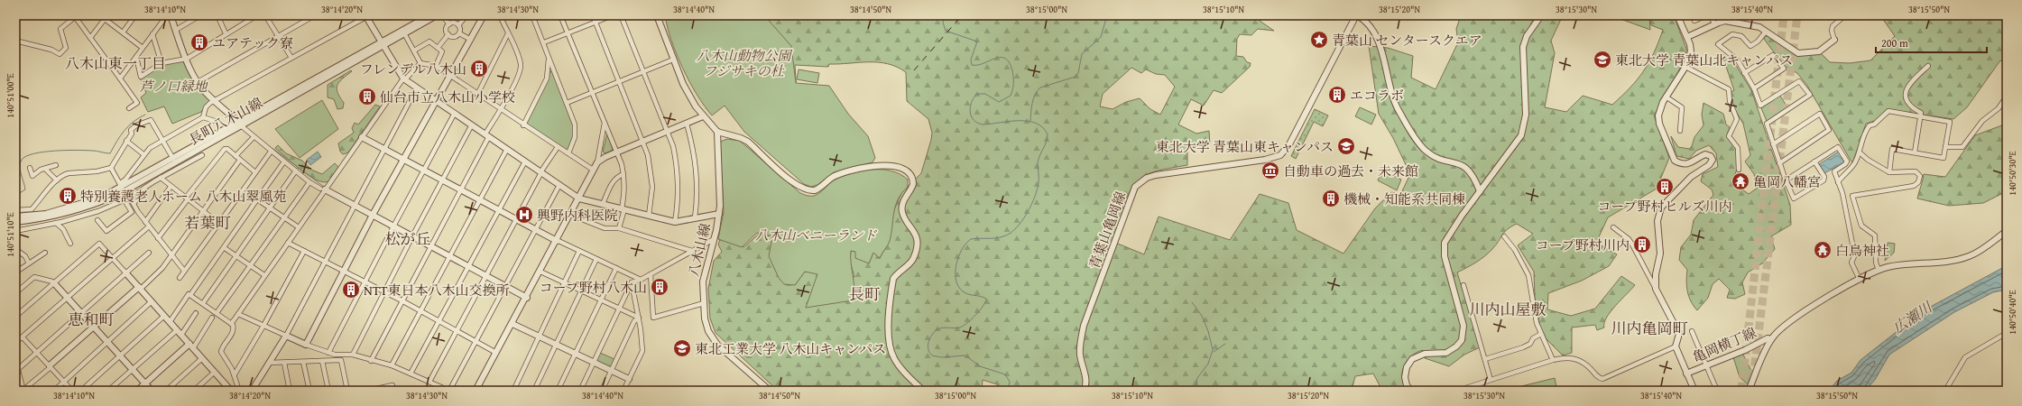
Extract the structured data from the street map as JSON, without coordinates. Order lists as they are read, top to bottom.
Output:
{
  "streets": {
    "street": [
      "長町八木山線",
      "青葉山亀岡線",
      "八木山線",
      "亀岡横丁線"
    ]
  },
  "districts": [
    "八木山東一丁目",
    "若葉町",
    "松が丘",
    "長町",
    "川内山屋敷",
    "恵和町",
    "川内亀岡町"
  ],
  "water": ["広瀬川"],
  "parks": ["八木山動物公園 フジサキの杜", "芦ノ口緑地", "八木山ベニーランド"],
  "places": {
    "place": ["青葉山 センタースクエア"],
    "building": [
      "ユアテック寮",
      "フレンデル八木山",
      "エコラボ",
      "仙台市立八木山小学校",
      "コープ野村ヒルズ川内",
      "特別養護老人ホーム 八木山翠風苑",
      "機械・知能系共同棟",
      "コープ野村川内",
      "コープ野村八木山",
      "NTT東日本八木山交換所"
    ],
    "school or university": ["東北大学 青葉山北キャンパス", "東北大学 青葉山東キャンパス", "東北工業大学 八木山キャンパス"],
    "museum": ["自動車の過去・未来館"],
    "temple": ["亀岡八幡宮", "白鳥神社"],
    "hospital": ["興野内科医院"]
  },
  "scale_bar": "200 m",
  "coordinates": [
    "38°14'10\"N",
    "38°14'20\"N",
    "38°14'30\"N",
    "38°14'40\"N",
    "38°14'50\"N",
    "38°15'00\"N",
    "38°15'10\"N",
    "38°15'20\"N",
    "38°15'30\"N",
    "38°15'40\"N",
    "38°15'50\"N",
    "140°51'00\"E",
    "140°50'30\"E",
    "140°51'10\"E",
    "140°50'40\"E"
  ]
}
